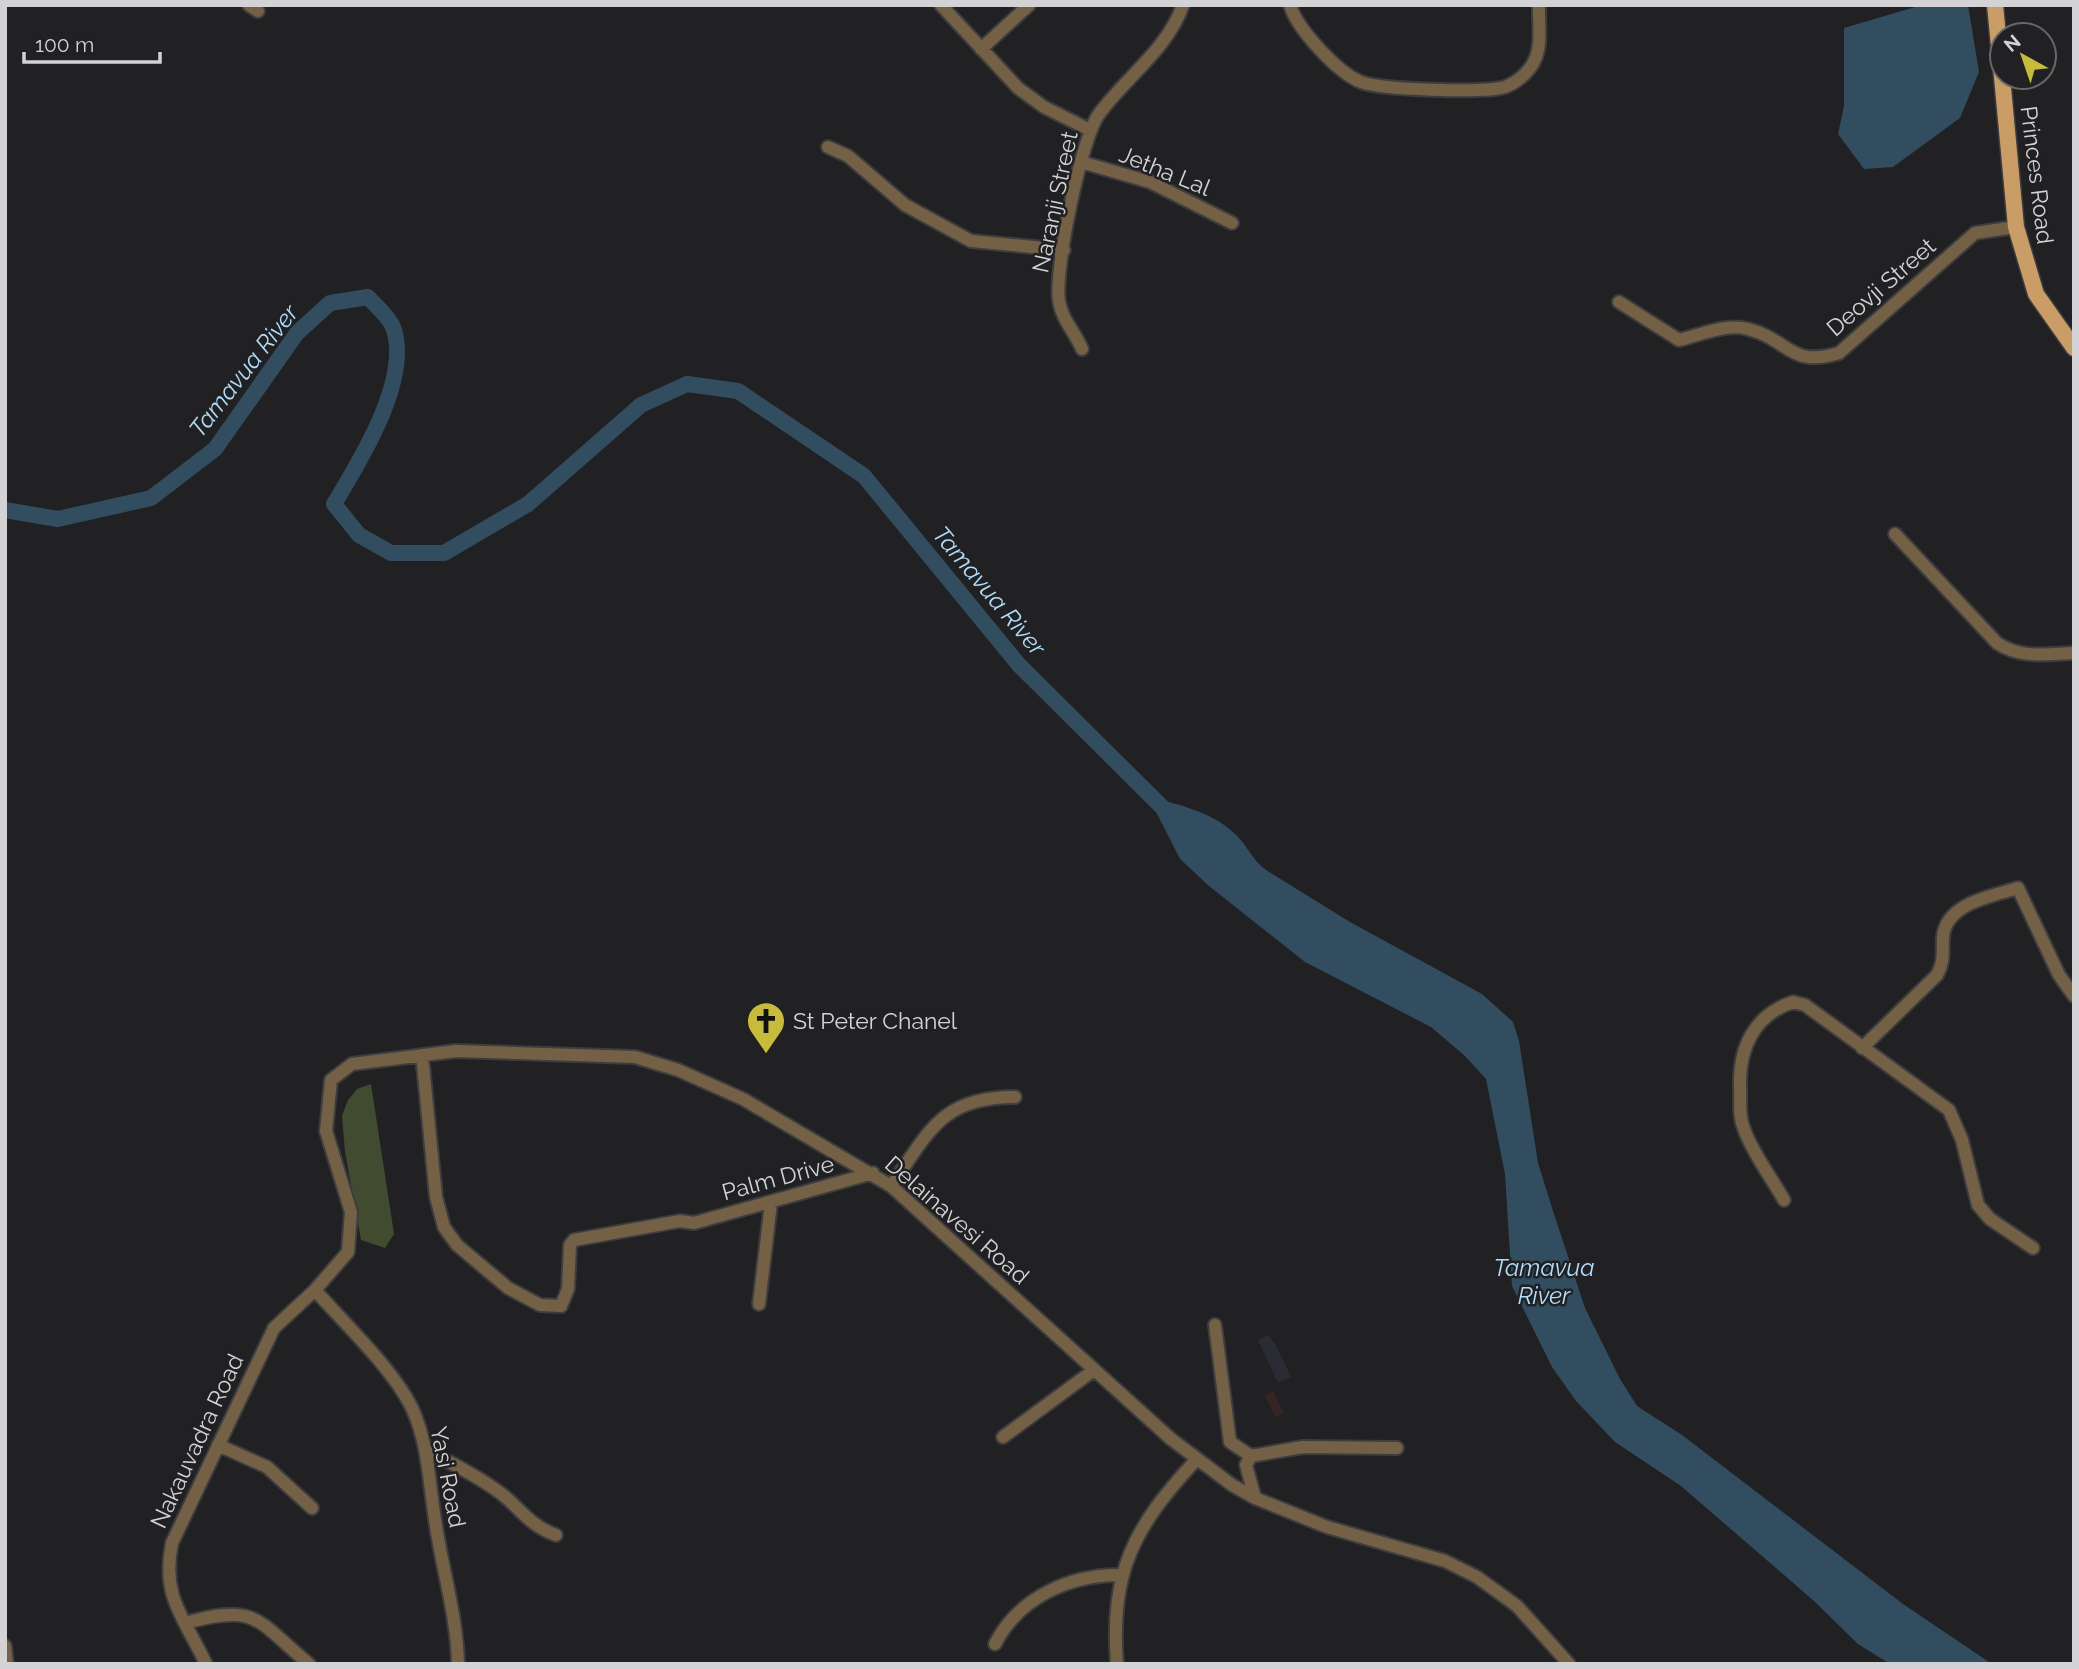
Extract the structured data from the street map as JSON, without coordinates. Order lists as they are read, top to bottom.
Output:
{
  "streets": {
    "main road": ["Princes Road"],
    "street": [
      "Jetha Lal",
      "Naranji Street",
      "Deovji Street",
      "Palm Drive",
      "Delainavesi Road",
      "Nakauvadra Road",
      "Yasi Road"
    ]
  },
  "crossings": [
    ["Jetha Lal", "Naranji Street"],
    ["Princes Road", "Deovji Street"],
    ["Palm Drive", "Delainavesi Road"],
    ["Delainavesi Road", "Nakauvadra Road"],
    ["Delainavesi Road", "Yasi Road"],
    ["Nakauvadra Road", "Yasi Road"]
  ],
  "water": ["Tamavua River"],
  "places": {
    "church": ["St Peter Chanel"]
  },
  "scale_bar": "100 m",
  "north": "top left"
}
